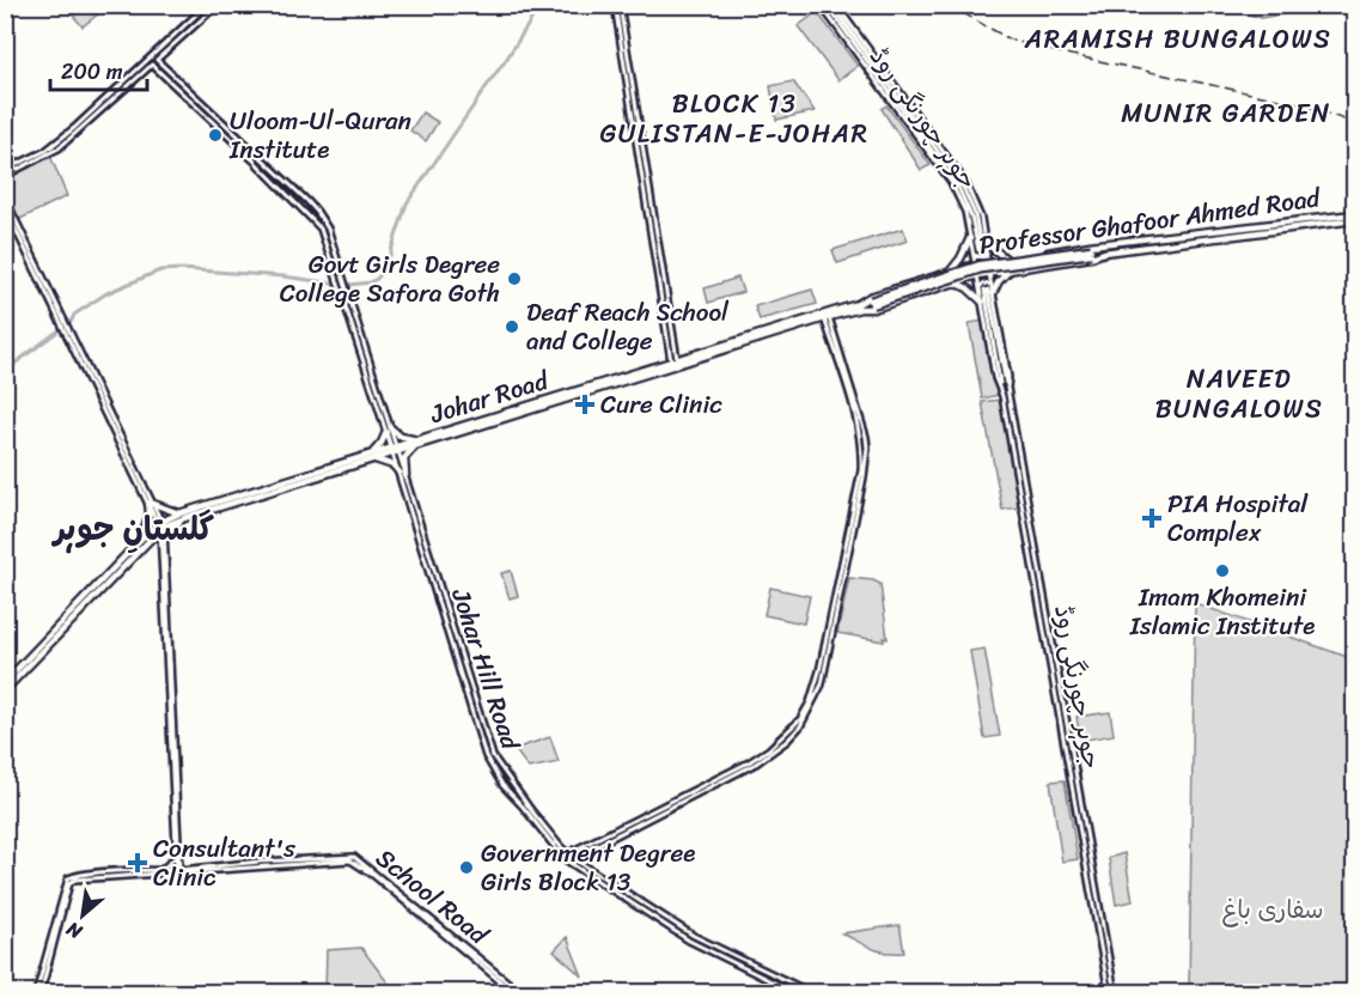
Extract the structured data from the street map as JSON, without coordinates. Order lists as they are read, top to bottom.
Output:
{
  "streets": {
    "main road": ["Professor Ghafoor Ahmed Road", "Johar Road"],
    "street": ["جوہر چورنگی روڈ", "Johar Hill Road", "School Road"]
  },
  "crossings": [
    ["جوہر چورنگی روڈ", "Professor Ghafoor Ahmed Road"],
    ["جوہر چورنگی روڈ", "Johar Road"],
    ["Professor Ghafoor Ahmed Road", "Johar Road"],
    ["Johar Road", "Johar Hill Road"]
  ],
  "districts": [
    "ARAMISH BUNGALOWS",
    "BLOCK 13 GULISTAN-E-JOHAR",
    "MUNIR GARDEN",
    "NAVEED BUNGALOWS",
    "گلستانِ جوہر"
  ],
  "parks": ["سفاری باغ"],
  "places": {
    "other": [
      "Uloom-Ul-Quran Institute",
      "Govt Girls Degree College Safora Goth",
      "Deaf Reach School and College",
      "Imam Khomeini Islamic Institute",
      "Government Degree Girls Block 13"
    ],
    "health": ["Cure Clinic", "PIA Hospital Complex", "Consultant's Clinic"]
  },
  "scale_bar": "200 m",
  "north": "bottom left"
}
